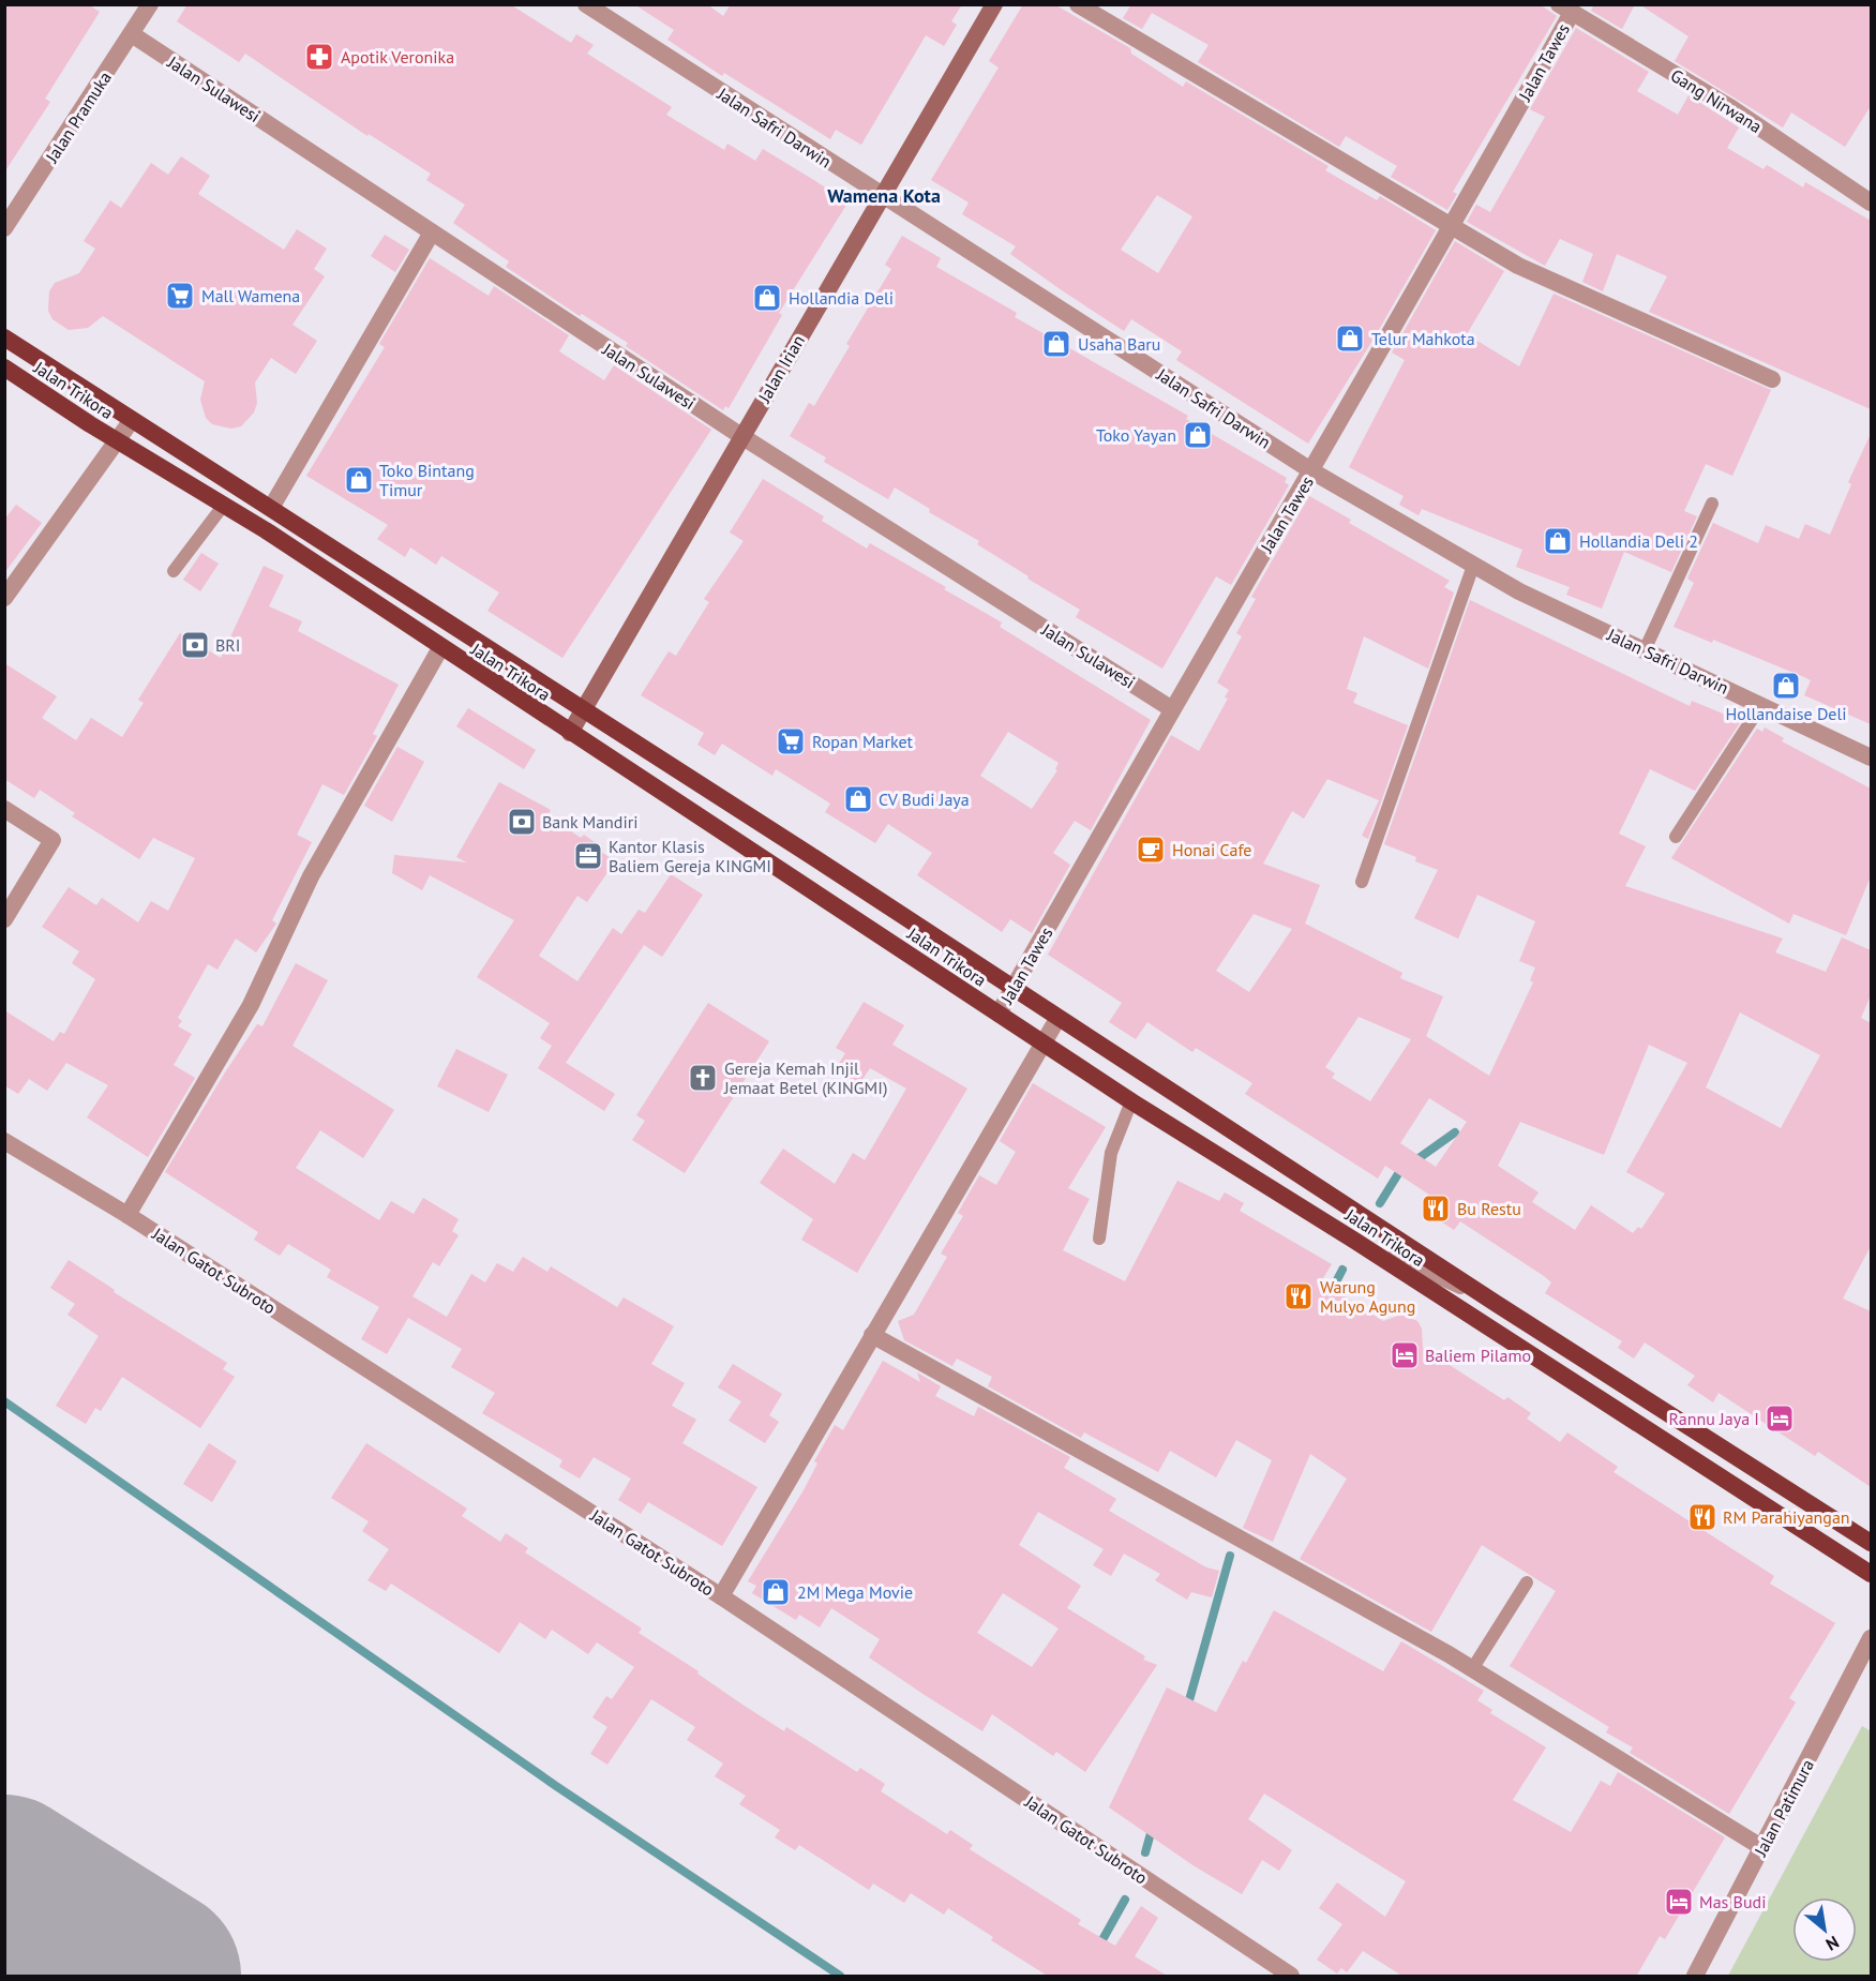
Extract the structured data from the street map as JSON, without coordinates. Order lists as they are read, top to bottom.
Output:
{
  "streets": {
    "highway": ["Jalan Trikora"],
    "main road": ["Jalan Irian"],
    "street": [
      "Jalan Tawes",
      "Jalan Sulawesi",
      "Gang Nirwana",
      "Jalan Pramuka",
      "Jalan Safri Darwin",
      "Jalan Gatot Subroto",
      "Jalan Patimura"
    ]
  },
  "crossings": [
    ["Jalan Tawes", "Jalan Sulawesi"],
    ["Jalan Tawes", "Gang Nirwana"],
    ["Jalan Tawes", "Jalan Safri Darwin"],
    ["Jalan Tawes", "Jalan Trikora"],
    ["Jalan Sulawesi", "Jalan Pramuka"],
    ["Jalan Sulawesi", "Jalan Irian"],
    ["Jalan Safri Darwin", "Jalan Irian"],
    ["Jalan Irian", "Jalan Trikora"]
  ],
  "districts": ["Wamena Kota"],
  "places": {
    "pharmacy": ["Apotik Veronika"],
    "supermarket": ["Mall Wamena", "Ropan Market"],
    "shop": [
      "Hollandia Deli",
      "Telur Mahkota",
      "Usaha Baru",
      "Toko Yayan",
      "Toko Bintang Timur",
      "Hollandia Deli 2",
      "Hollandaise Deli",
      "CV Budi Jaya",
      "2M Mega Movie"
    ],
    "bank": ["BRI", "Bank Mandiri"],
    "cafe": ["Honai Cafe"],
    "office": ["Kantor Klasis Baliem Gereja KINGMI"],
    "church": ["Gereja Kemah Injil Jemaat Betel (KINGMI)"],
    "restaurant": ["Bu Restu", "Warung Mulyo Agung", "RM Parahiyangan"],
    "hotel": ["Baliem Pilamo", "Rannu Jaya I", "Mas Budi"]
  },
  "north": "bottom right"
}
